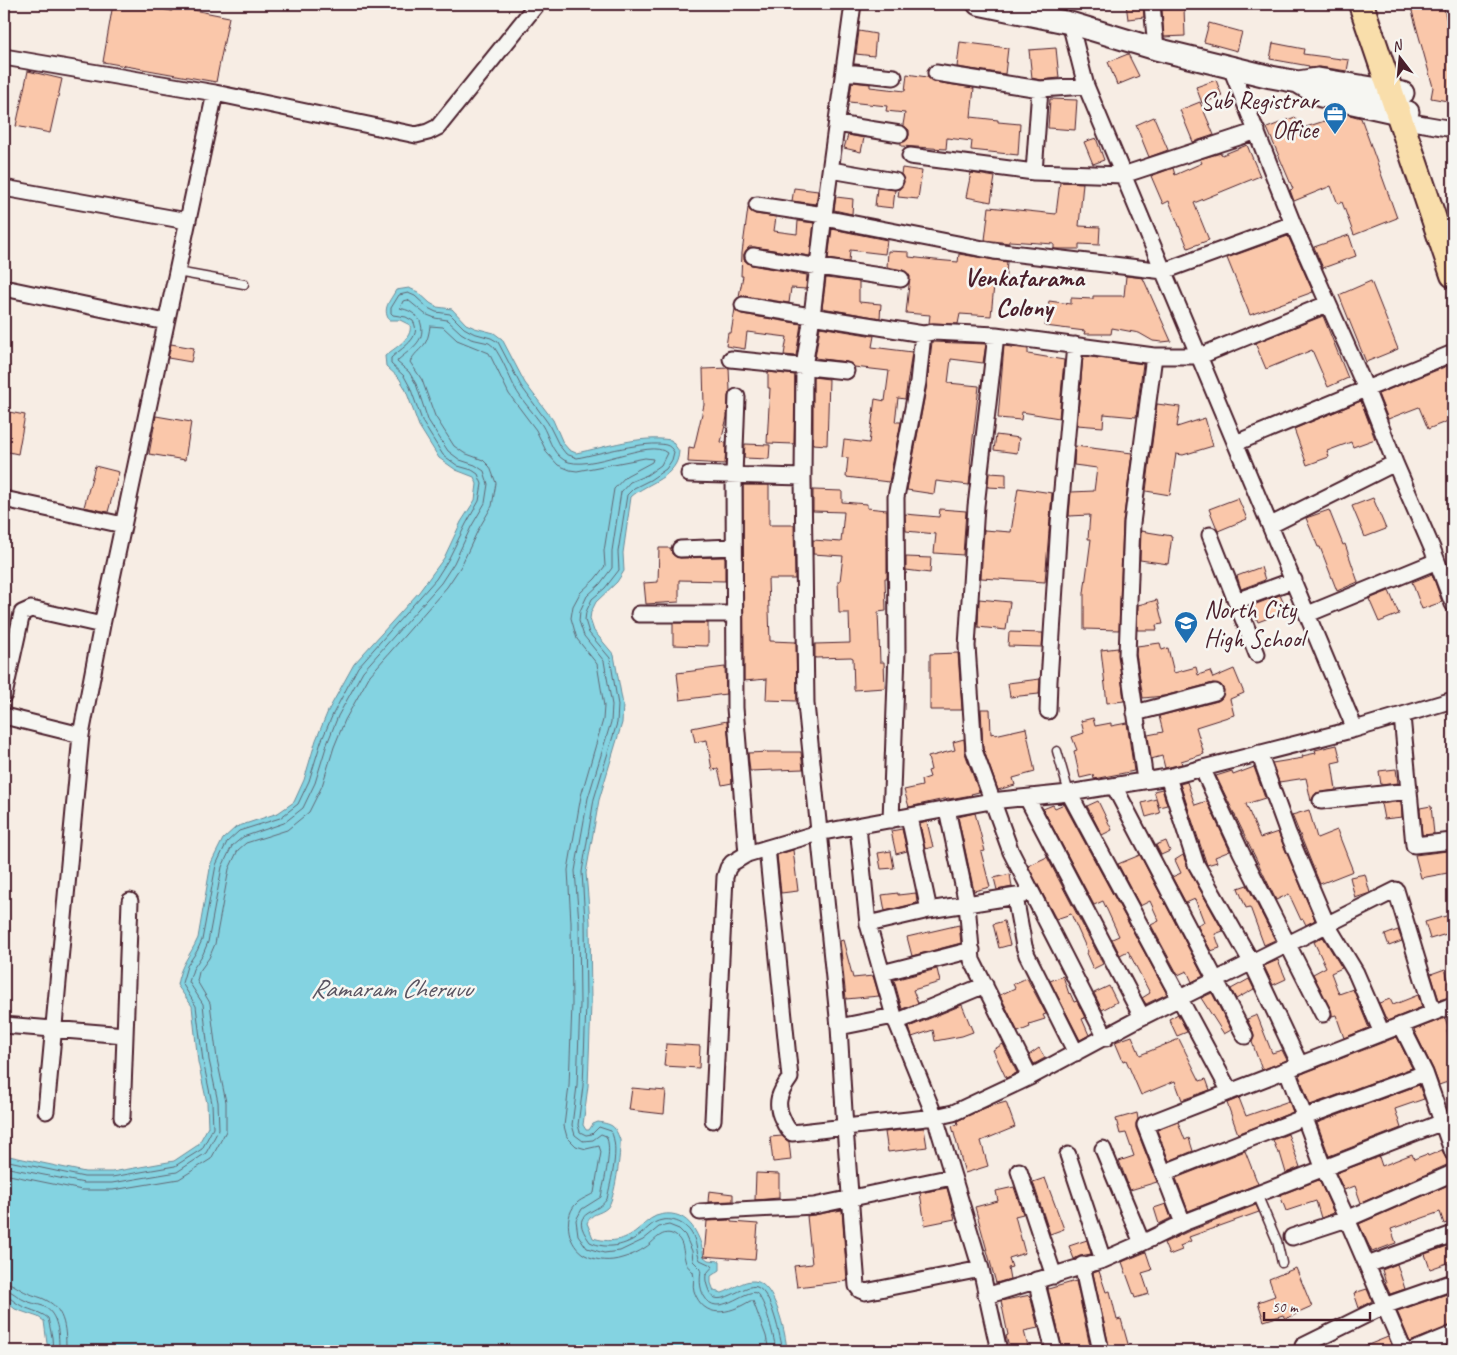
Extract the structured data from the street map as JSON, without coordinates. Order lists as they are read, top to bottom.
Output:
{
  "districts": ["Venkatarama Colony"],
  "water": ["Ramaram Cheruvu"],
  "places": {
    "office": ["Sub Registrar Office"],
    "school or university": ["North City High School"]
  },
  "scale_bar": "50 m",
  "north": "top"
}
